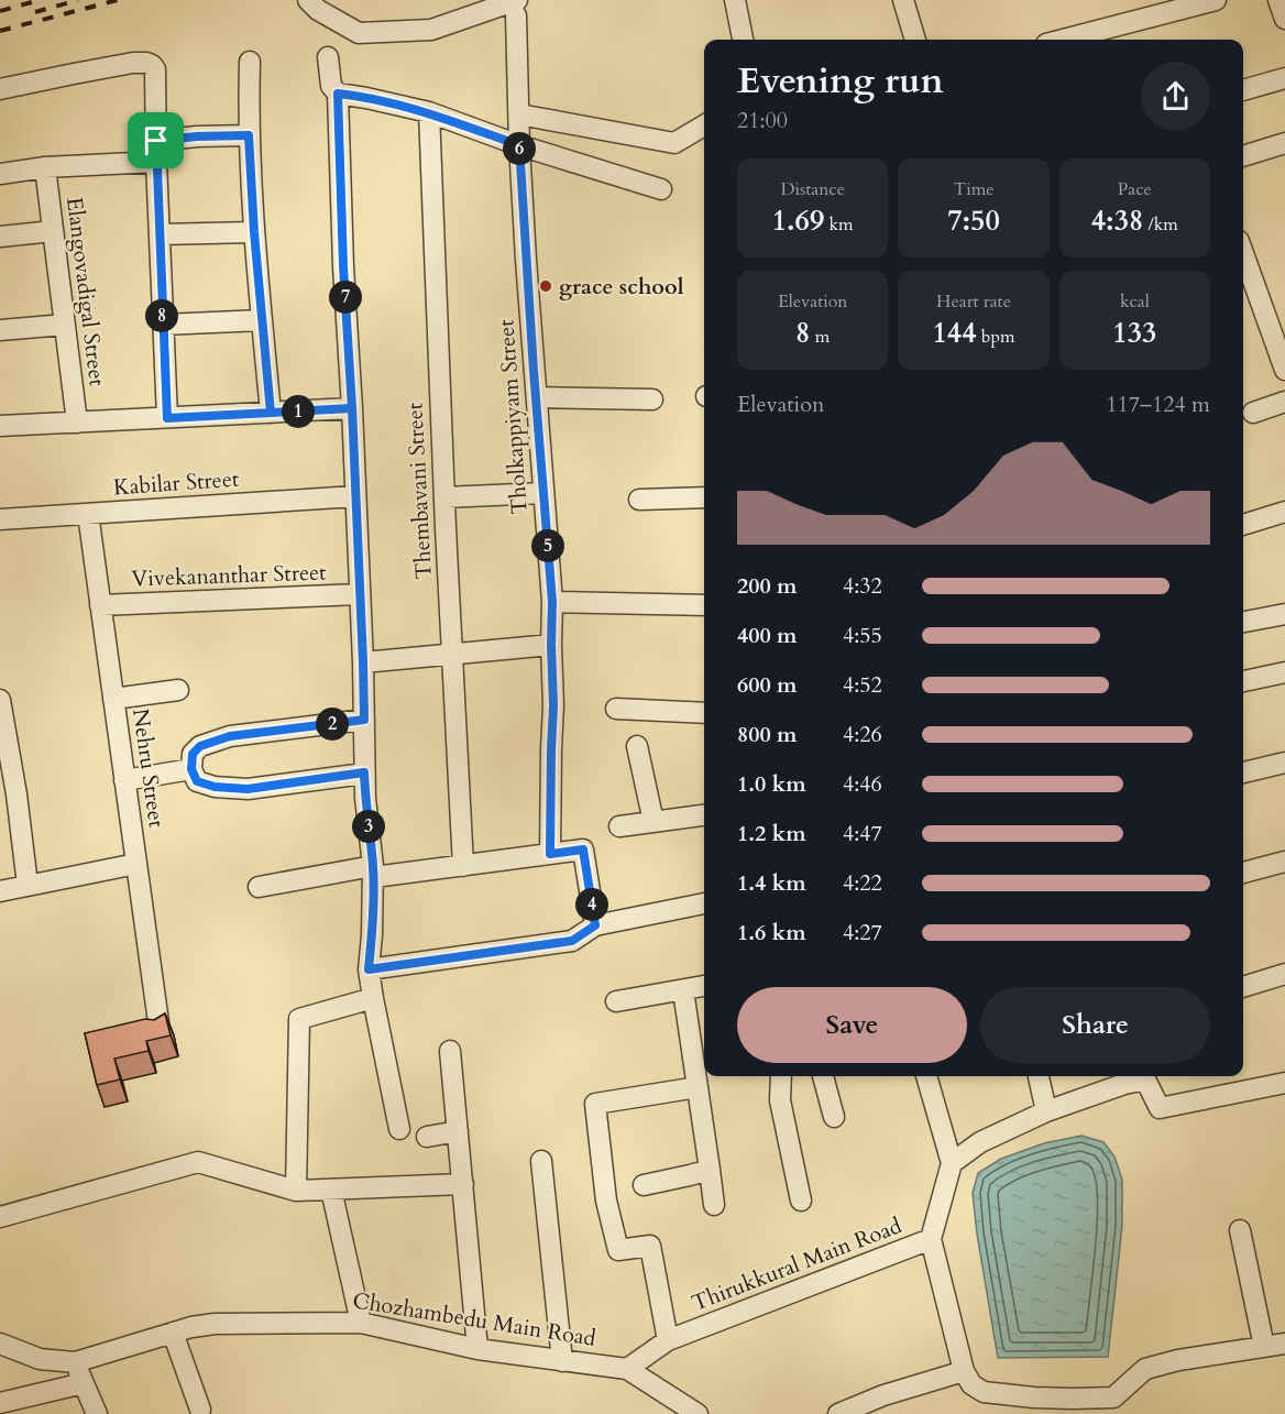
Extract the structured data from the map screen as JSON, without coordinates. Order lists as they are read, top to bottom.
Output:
{
  "streets": {
    "street": [
      "Elangovadigal Street",
      "Tholkappiyam Street",
      "Kabilar Street",
      "Thembavani Street",
      "Vivekananthar Street",
      "Nehru Street",
      "Thirukkural Main Road",
      "Chozhambedu Main Road"
    ]
  },
  "crossings": [
    ["Kabilar Street", "Nehru Street"],
    ["Vivekananthar Street", "Nehru Street"],
    ["Thirukkural Main Road", "Chozhambedu Main Road"]
  ],
  "places": ["grace school"],
  "page": {
    "heading": ["Evening run", "21:00"],
    "pins": [
      "6",
      "7",
      "8",
      "1",
      "5",
      "2",
      "3",
      "4"
    ],
    "stats": [
      ["Distance", "1.69 km"],
      ["Time", "7:50"],
      ["Pace", "4:38 /km"],
      ["Elevation", "8 m"],
      ["Heart rate", "144 bpm"],
      ["kcal", "133"]
    ],
    "chart": ["Elevation", "117–124 m"],
    "list": [
      {
        "name": "200 m",
        "note": "4:32"
      },
      {
        "name": "400 m",
        "note": "4:55"
      },
      {
        "name": "600 m",
        "note": "4:52"
      },
      {
        "name": "800 m",
        "note": "4:26"
      },
      {
        "name": "1.0 km",
        "note": "4:46"
      },
      {
        "name": "1.2 km",
        "note": "4:47"
      },
      {
        "name": "1.4 km",
        "note": "4:22"
      },
      {
        "name": "1.6 km",
        "note": "4:27"
      }
    ],
    "buttons": ["Save", "Share"]
  }
}
